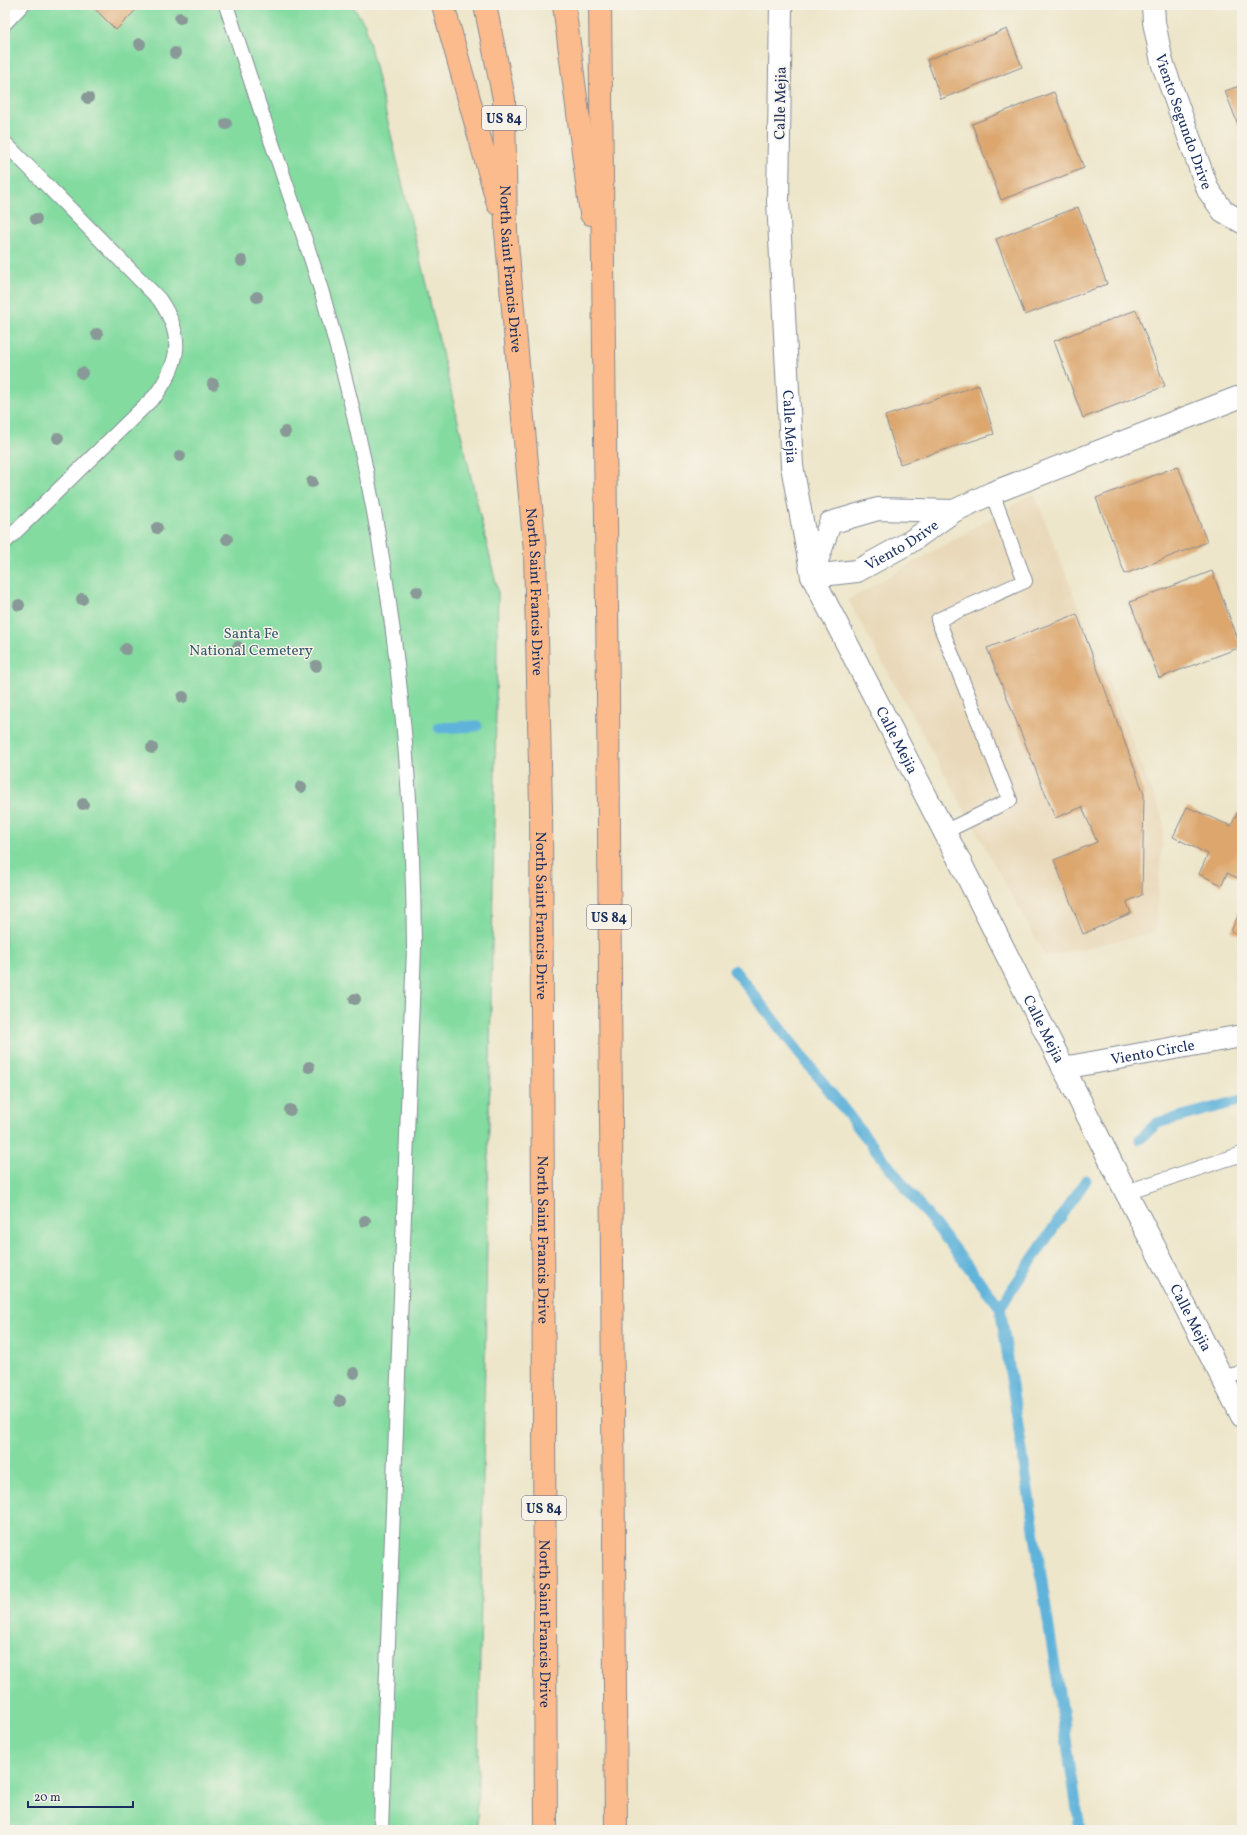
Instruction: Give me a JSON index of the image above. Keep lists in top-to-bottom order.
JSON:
{
  "streets": {
    "highway": ["US 84", "North Saint Francis Drive"],
    "street": [
      "Calle Mejia",
      "Viento Segundo Drive",
      "Viento Drive",
      "Viento Circle"
    ]
  },
  "crossings": [
    ["Calle Mejia", "Viento Drive"],
    ["Calle Mejia", "Viento Circle"]
  ],
  "parks": ["Santa Fe National Cemetery"],
  "scale_bar": "20 m"
}
